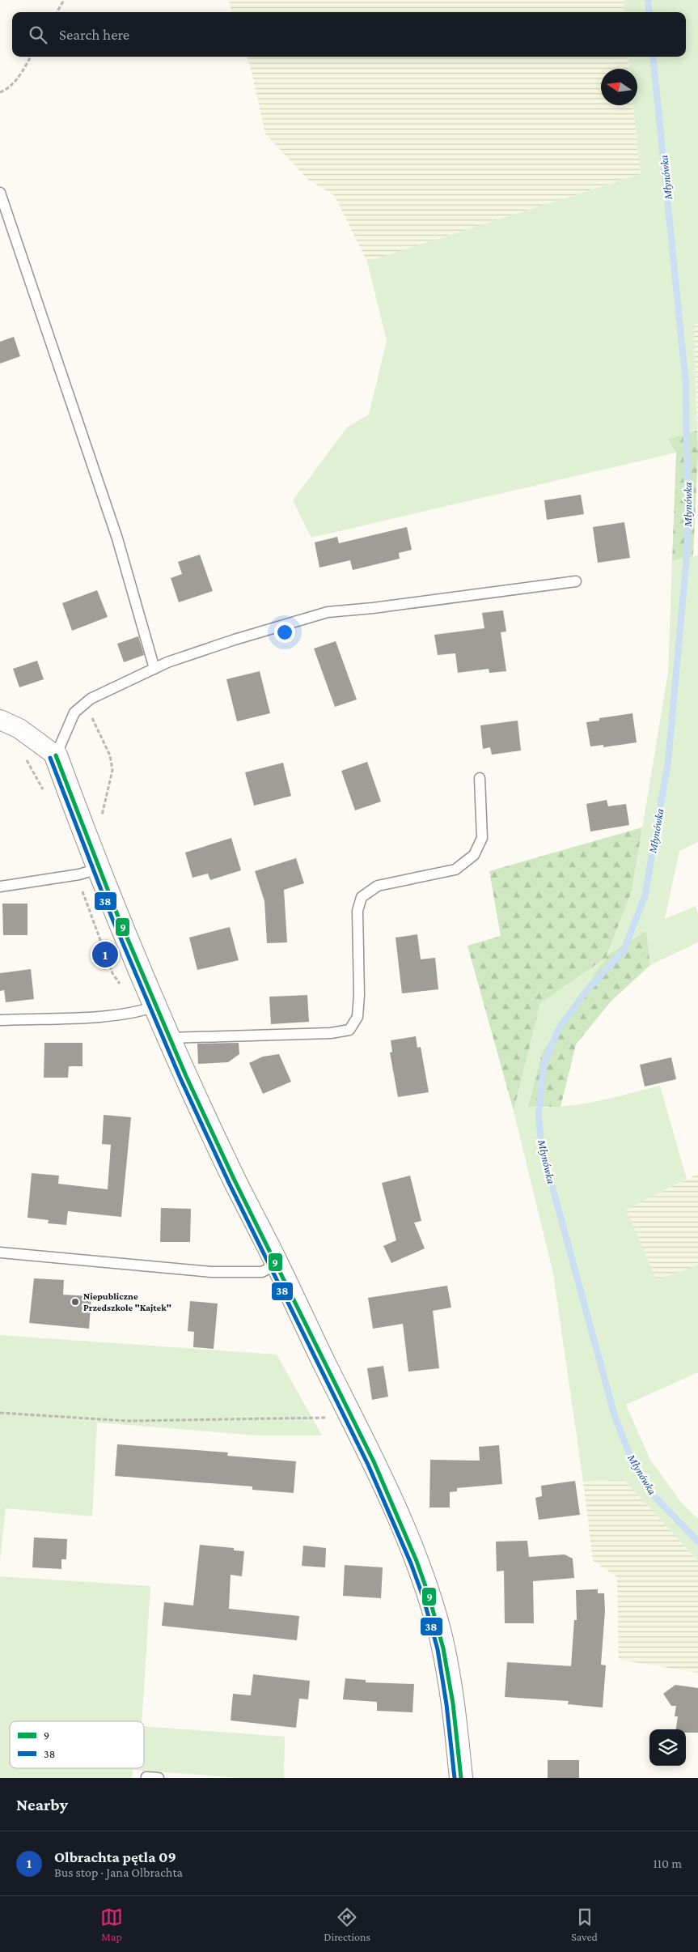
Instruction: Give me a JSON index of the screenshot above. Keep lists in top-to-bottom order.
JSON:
{
  "water": ["Młynówka"],
  "places": ["Niepubliczne Przedszkole \"Kajtek\""],
  "lines": ["transit line 9", "transit line 38"],
  "legend": ["9", "38"],
  "north": "left",
  "page": {
    "search": "Search here",
    "pins": "1",
    "heading": "Nearby",
    "list": [
      {
        "mark": "1",
        "name": "Olbrachta pętla 09",
        "note": "Bus stop · Jana Olbrachta",
        "value": "110 m"
      }
    ],
    "nav": ["Map", "Directions", "Saved"]
  }
}
